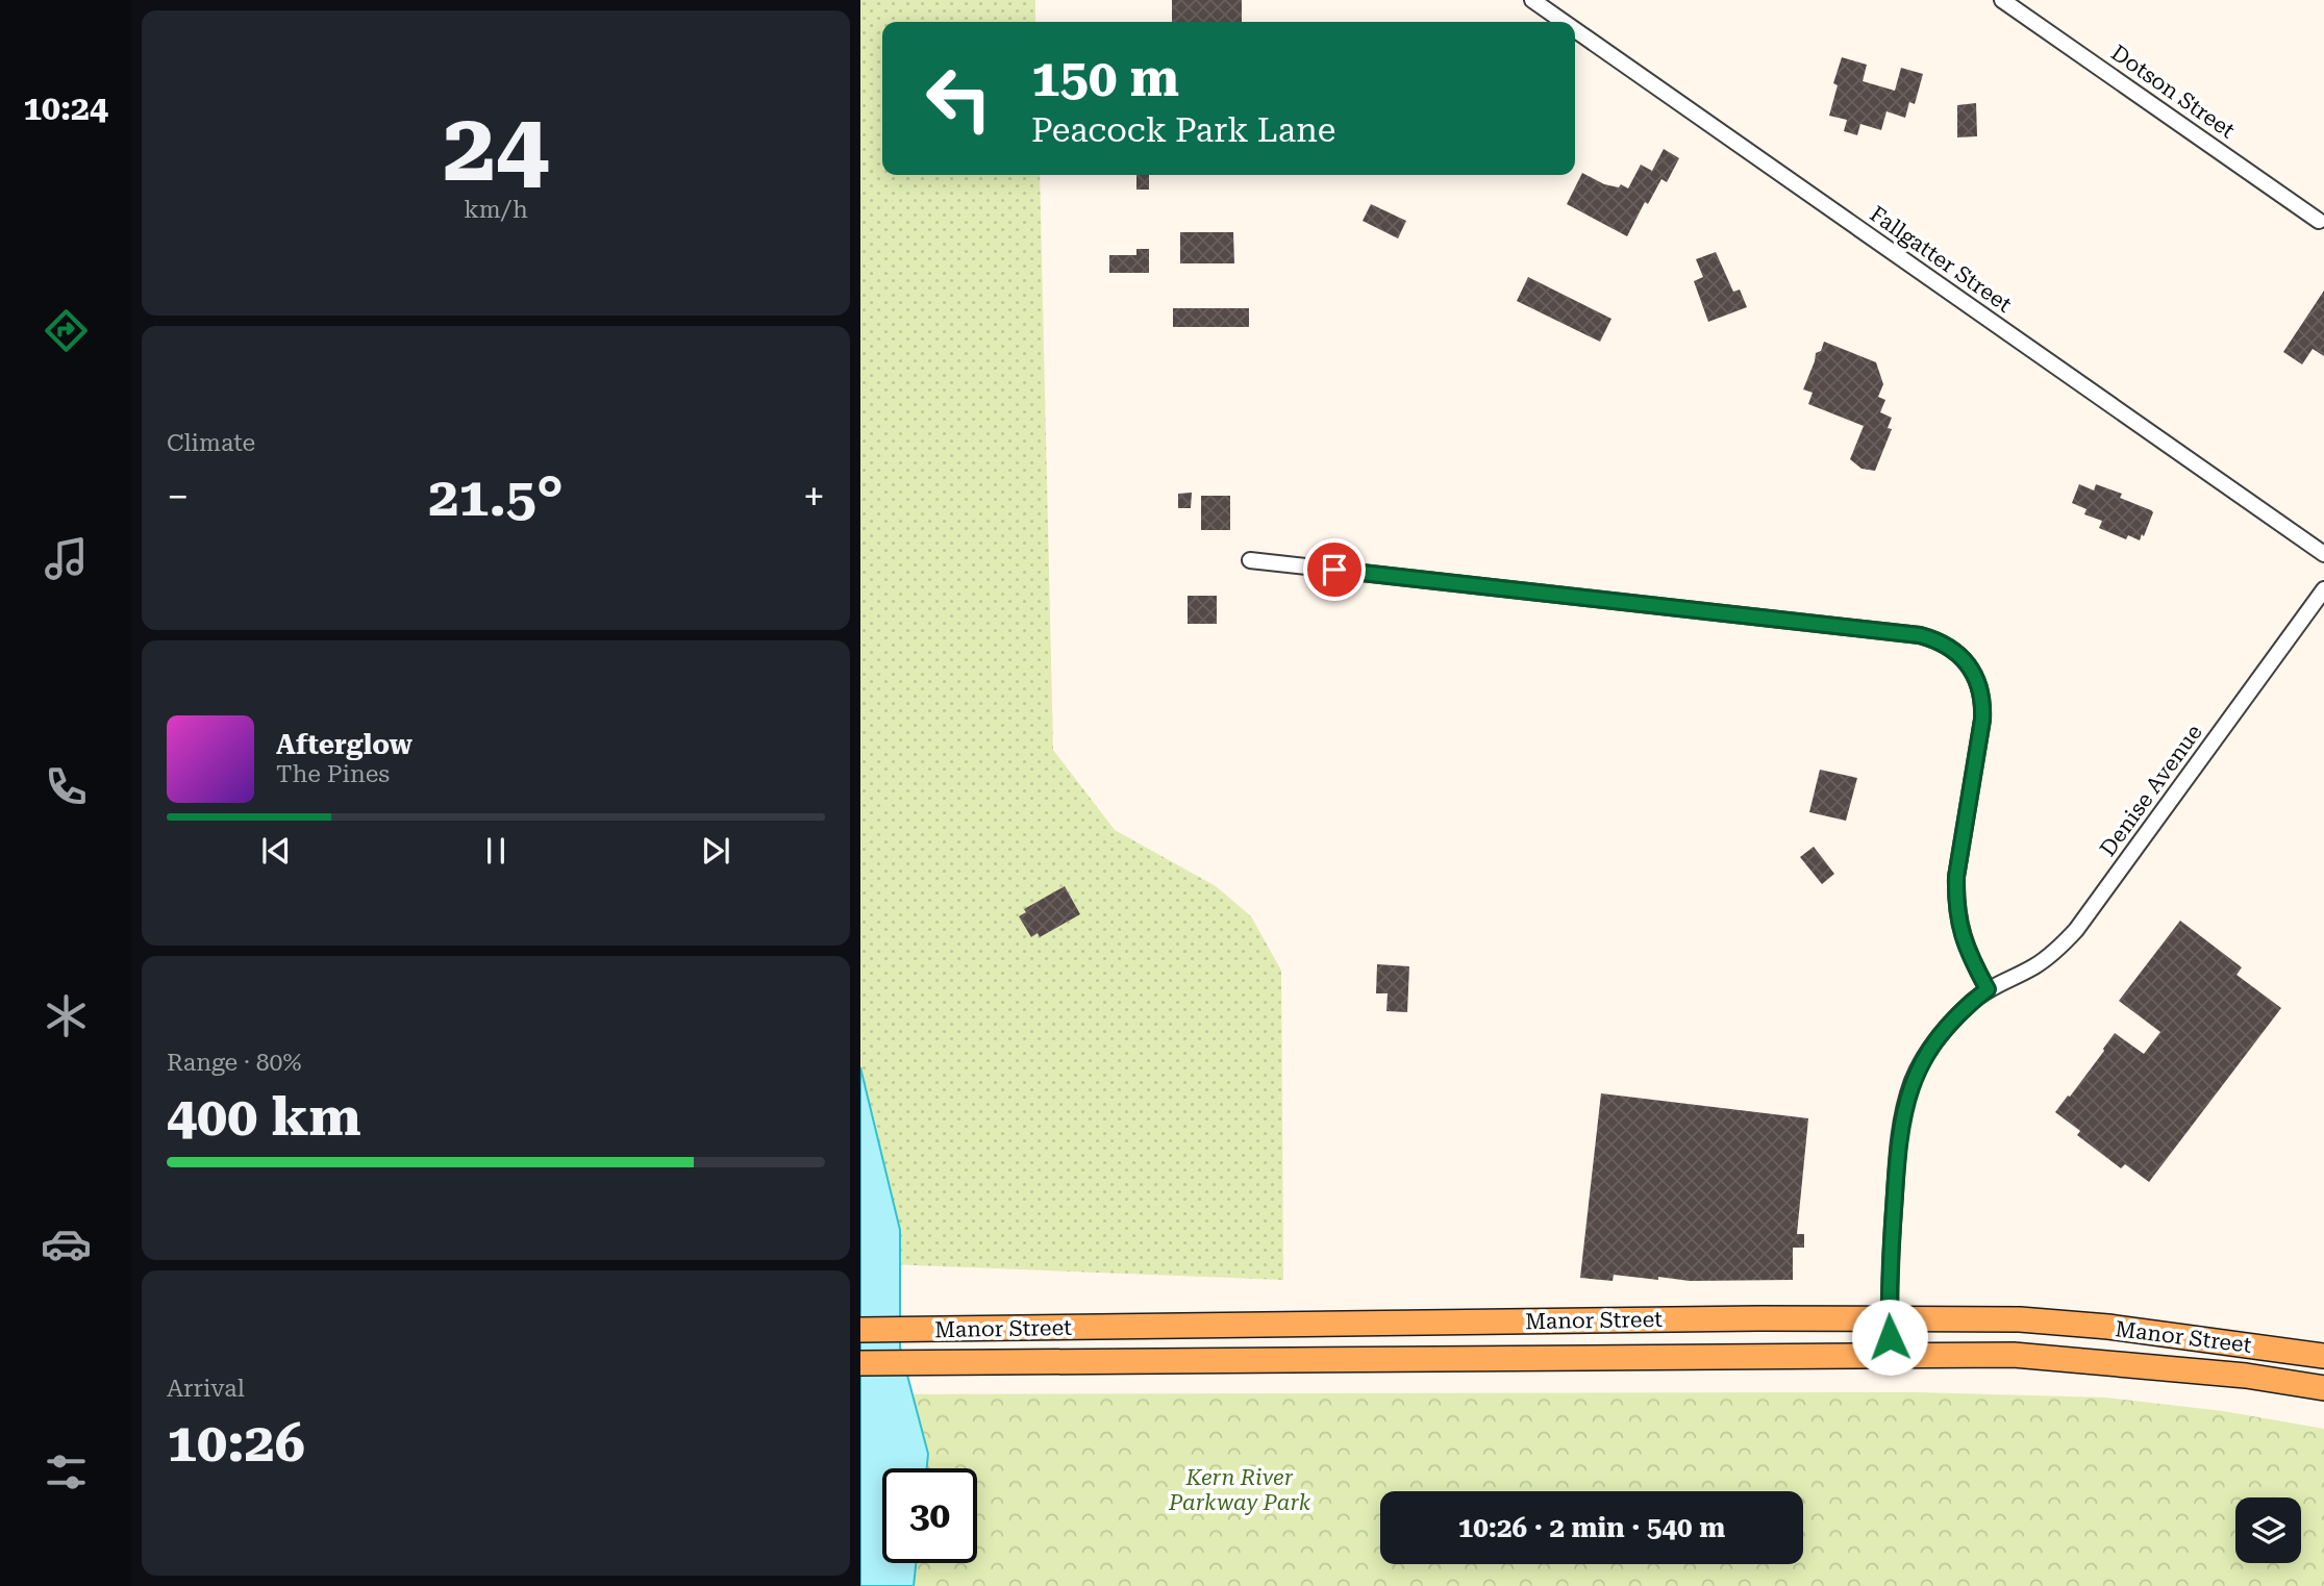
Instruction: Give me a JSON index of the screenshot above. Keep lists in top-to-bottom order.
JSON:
{
  "streets": {
    "main road": ["Manor Street"],
    "street": ["Dotson Street", "Fallgatter Street", "Denise Avenue"]
  },
  "crossings": [
    ["Denise Avenue", "Manor Street"]
  ],
  "parks": ["Kern River Parkway Park"],
  "page": {
    "tabs": "10:24",
    "tile": [
      ["24", "km/h"],
      "Climate",
      ["Range · 80%", "400 km"],
      ["Arrival", "10:26"]
    ],
    "turn": ["150 m", "Peacock Park Lane"],
    "heat": ["−", "21.5°", "+"],
    "song": ["Afterglow", "The Pines"],
    "limit": "30",
    "trip": "10:26 · 2 min · 540 m"
  }
}
